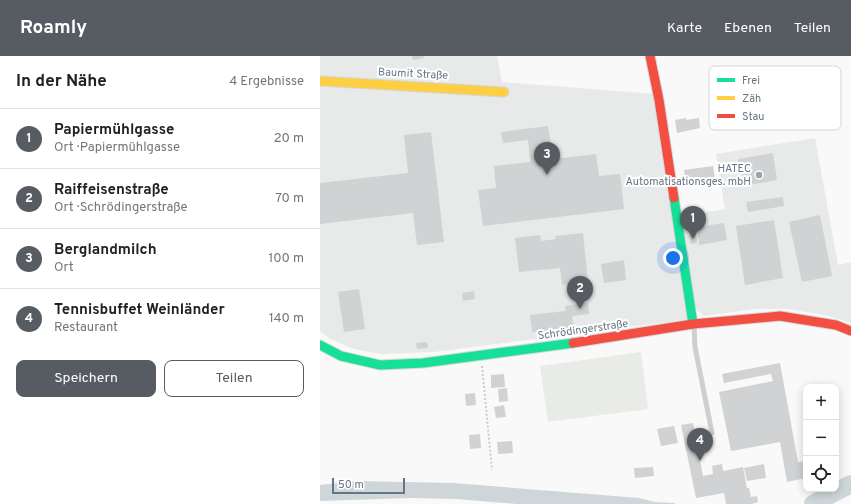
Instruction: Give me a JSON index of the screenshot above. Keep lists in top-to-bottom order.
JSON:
{
  "streets": {
    "street": ["Baumit Straße", "Schrödingerstraße"]
  },
  "places": ["HATEC Automatisationsges. mbH"],
  "legend": ["Frei", "Zäh", "Stau"],
  "scale_bar": "50 m",
  "page": {
    "header": "Roamly",
    "nav": ["Karte", "Ebenen", "Teilen"],
    "heading": ["In der Nähe", "4 Ergebnisse"],
    "list": [
      {
        "mark": "1",
        "name": "Papiermühlgasse",
        "note": "Ort · Papiermühlgasse",
        "value": "20 m"
      },
      {
        "mark": "2",
        "name": "Raiffeisenstraße",
        "note": "Ort · Schrödingerstraße",
        "value": "70 m"
      },
      {
        "mark": "3",
        "name": "Berglandmilch",
        "note": "Ort",
        "value": "100 m"
      },
      {
        "mark": "4",
        "name": "Tennisbuffet Weinländer",
        "note": "Restaurant",
        "value": "140 m"
      }
    ],
    "pins": [
      "3",
      "1",
      "2",
      "4"
    ],
    "buttons": ["Speichern", "Teilen"],
    "map_buttons": ["+", "−"],
    "scale": "50 m"
  }
}
